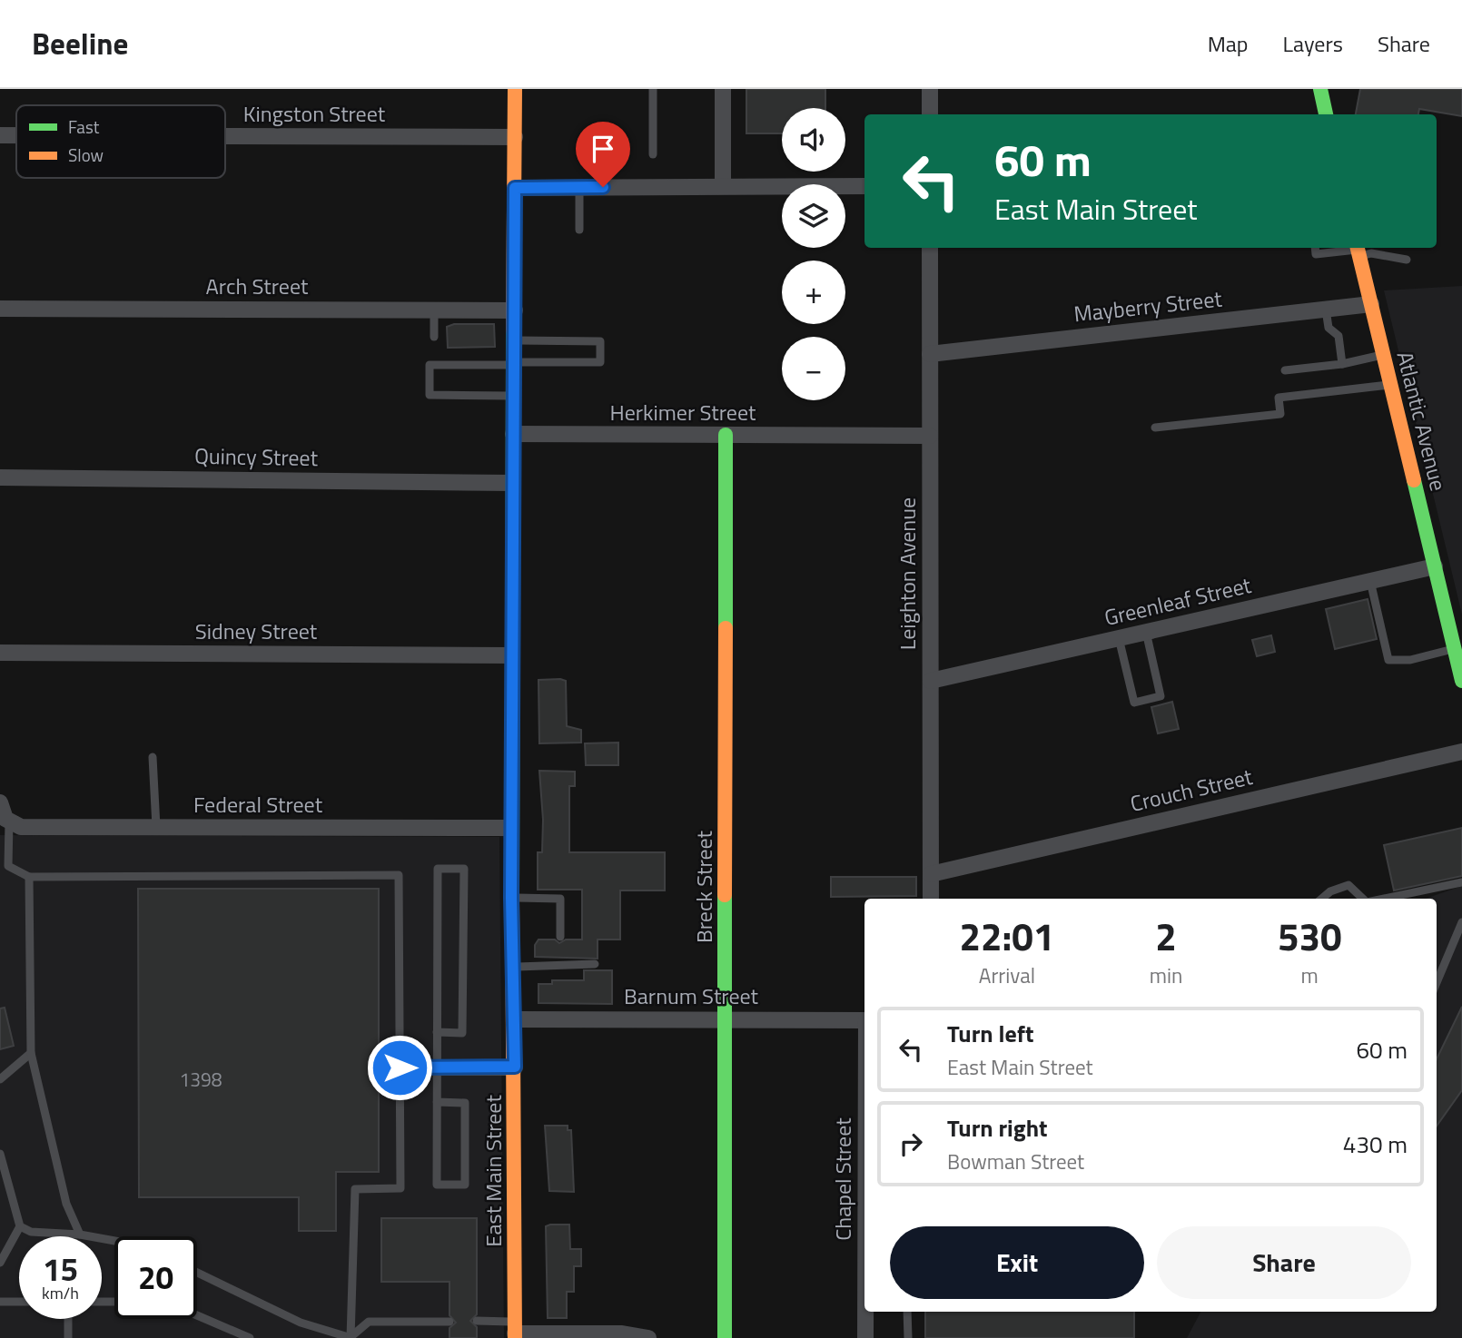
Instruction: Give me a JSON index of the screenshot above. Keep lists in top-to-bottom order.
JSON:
{
  "streets": {
    "main road": ["Atlantic Avenue", "Breck Street", "East Main Street"],
    "street": [
      "Kingston Street",
      "Arch Street",
      "Mayberry Street",
      "Herkimer Street",
      "Quincy Street",
      "Leighton Avenue",
      "Greenleaf Street",
      "Sidney Street",
      "Crouch Street",
      "Federal Street",
      "Barnum Street",
      "Chapel Street"
    ]
  },
  "crossings": [
    ["Kingston Street", "East Main Street"],
    ["Arch Street", "East Main Street"],
    ["Mayberry Street", "Atlantic Avenue"],
    ["Mayberry Street", "Leighton Avenue"],
    ["Herkimer Street", "Leighton Avenue"],
    ["Herkimer Street", "Breck Street"],
    ["Herkimer Street", "East Main Street"],
    ["Atlantic Avenue", "Greenleaf Street"],
    ["Quincy Street", "East Main Street"],
    ["Leighton Avenue", "Greenleaf Street"],
    ["Leighton Avenue", "Crouch Street"],
    ["Sidney Street", "East Main Street"],
    ["Federal Street", "East Main Street"],
    ["Breck Street", "Barnum Street"],
    ["Barnum Street", "East Main Street"]
  ],
  "house_numbers": ["1398"],
  "legend": ["Fast", "Slow"],
  "page": {
    "header": "Beeline",
    "nav": ["Map", "Layers", "Share"],
    "map_buttons": ["+", "−"],
    "turn": ["60 m", "East Main Street"],
    "eta": [
      "22:01",
      "Arrival",
      "2",
      "min",
      "530",
      "m"
    ],
    "list": [
      {
        "name": "Turn left",
        "note": "East Main Street",
        "value": "60 m"
      },
      {
        "name": "Turn right",
        "note": "Bowman Street",
        "value": "430 m"
      }
    ],
    "buttons": ["Exit", "Share"],
    "speed": "15 km/h",
    "limit": "20"
  }
}
